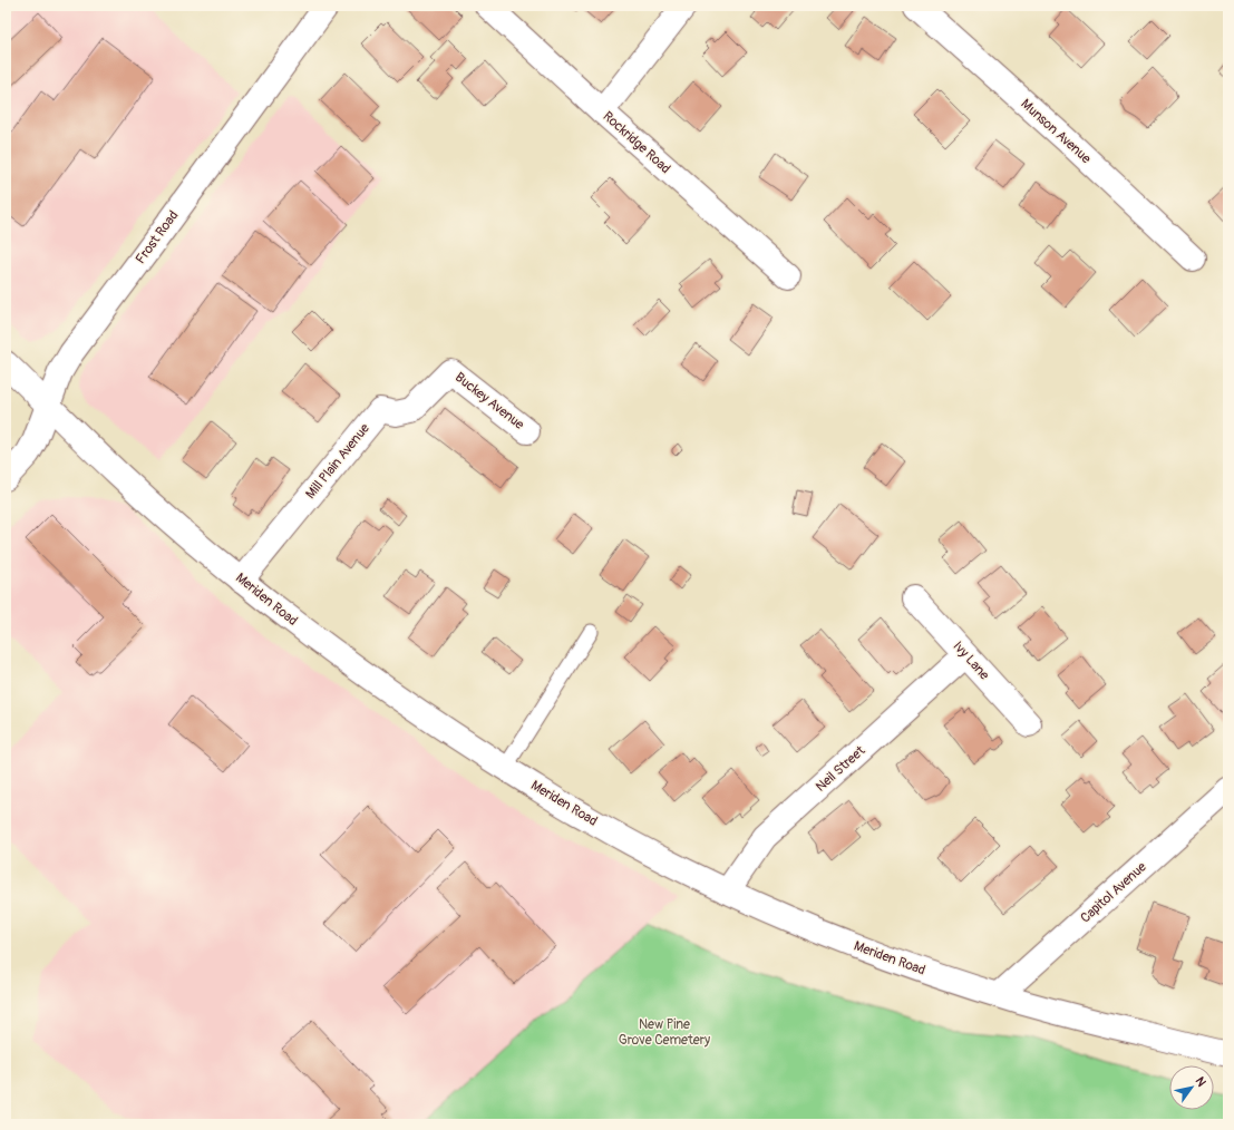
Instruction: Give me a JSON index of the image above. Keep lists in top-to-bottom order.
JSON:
{
  "streets": {
    "street": [
      "Munson Avenue",
      "Rockridge Road",
      "Frost Road",
      "Buckey Avenue",
      "Mill Plain Avenue",
      "Meriden Road",
      "Ivy Lane",
      "Neil Street",
      "Capitol Avenue"
    ]
  },
  "crossings": [
    ["Frost Road", "Meriden Road"],
    ["Buckey Avenue", "Mill Plain Avenue"],
    ["Mill Plain Avenue", "Meriden Road"],
    ["Meriden Road", "Neil Street"],
    ["Meriden Road", "Capitol Avenue"],
    ["Ivy Lane", "Neil Street"]
  ],
  "parks": ["New Pine Grove Cemetery"],
  "north": "top right"
}
